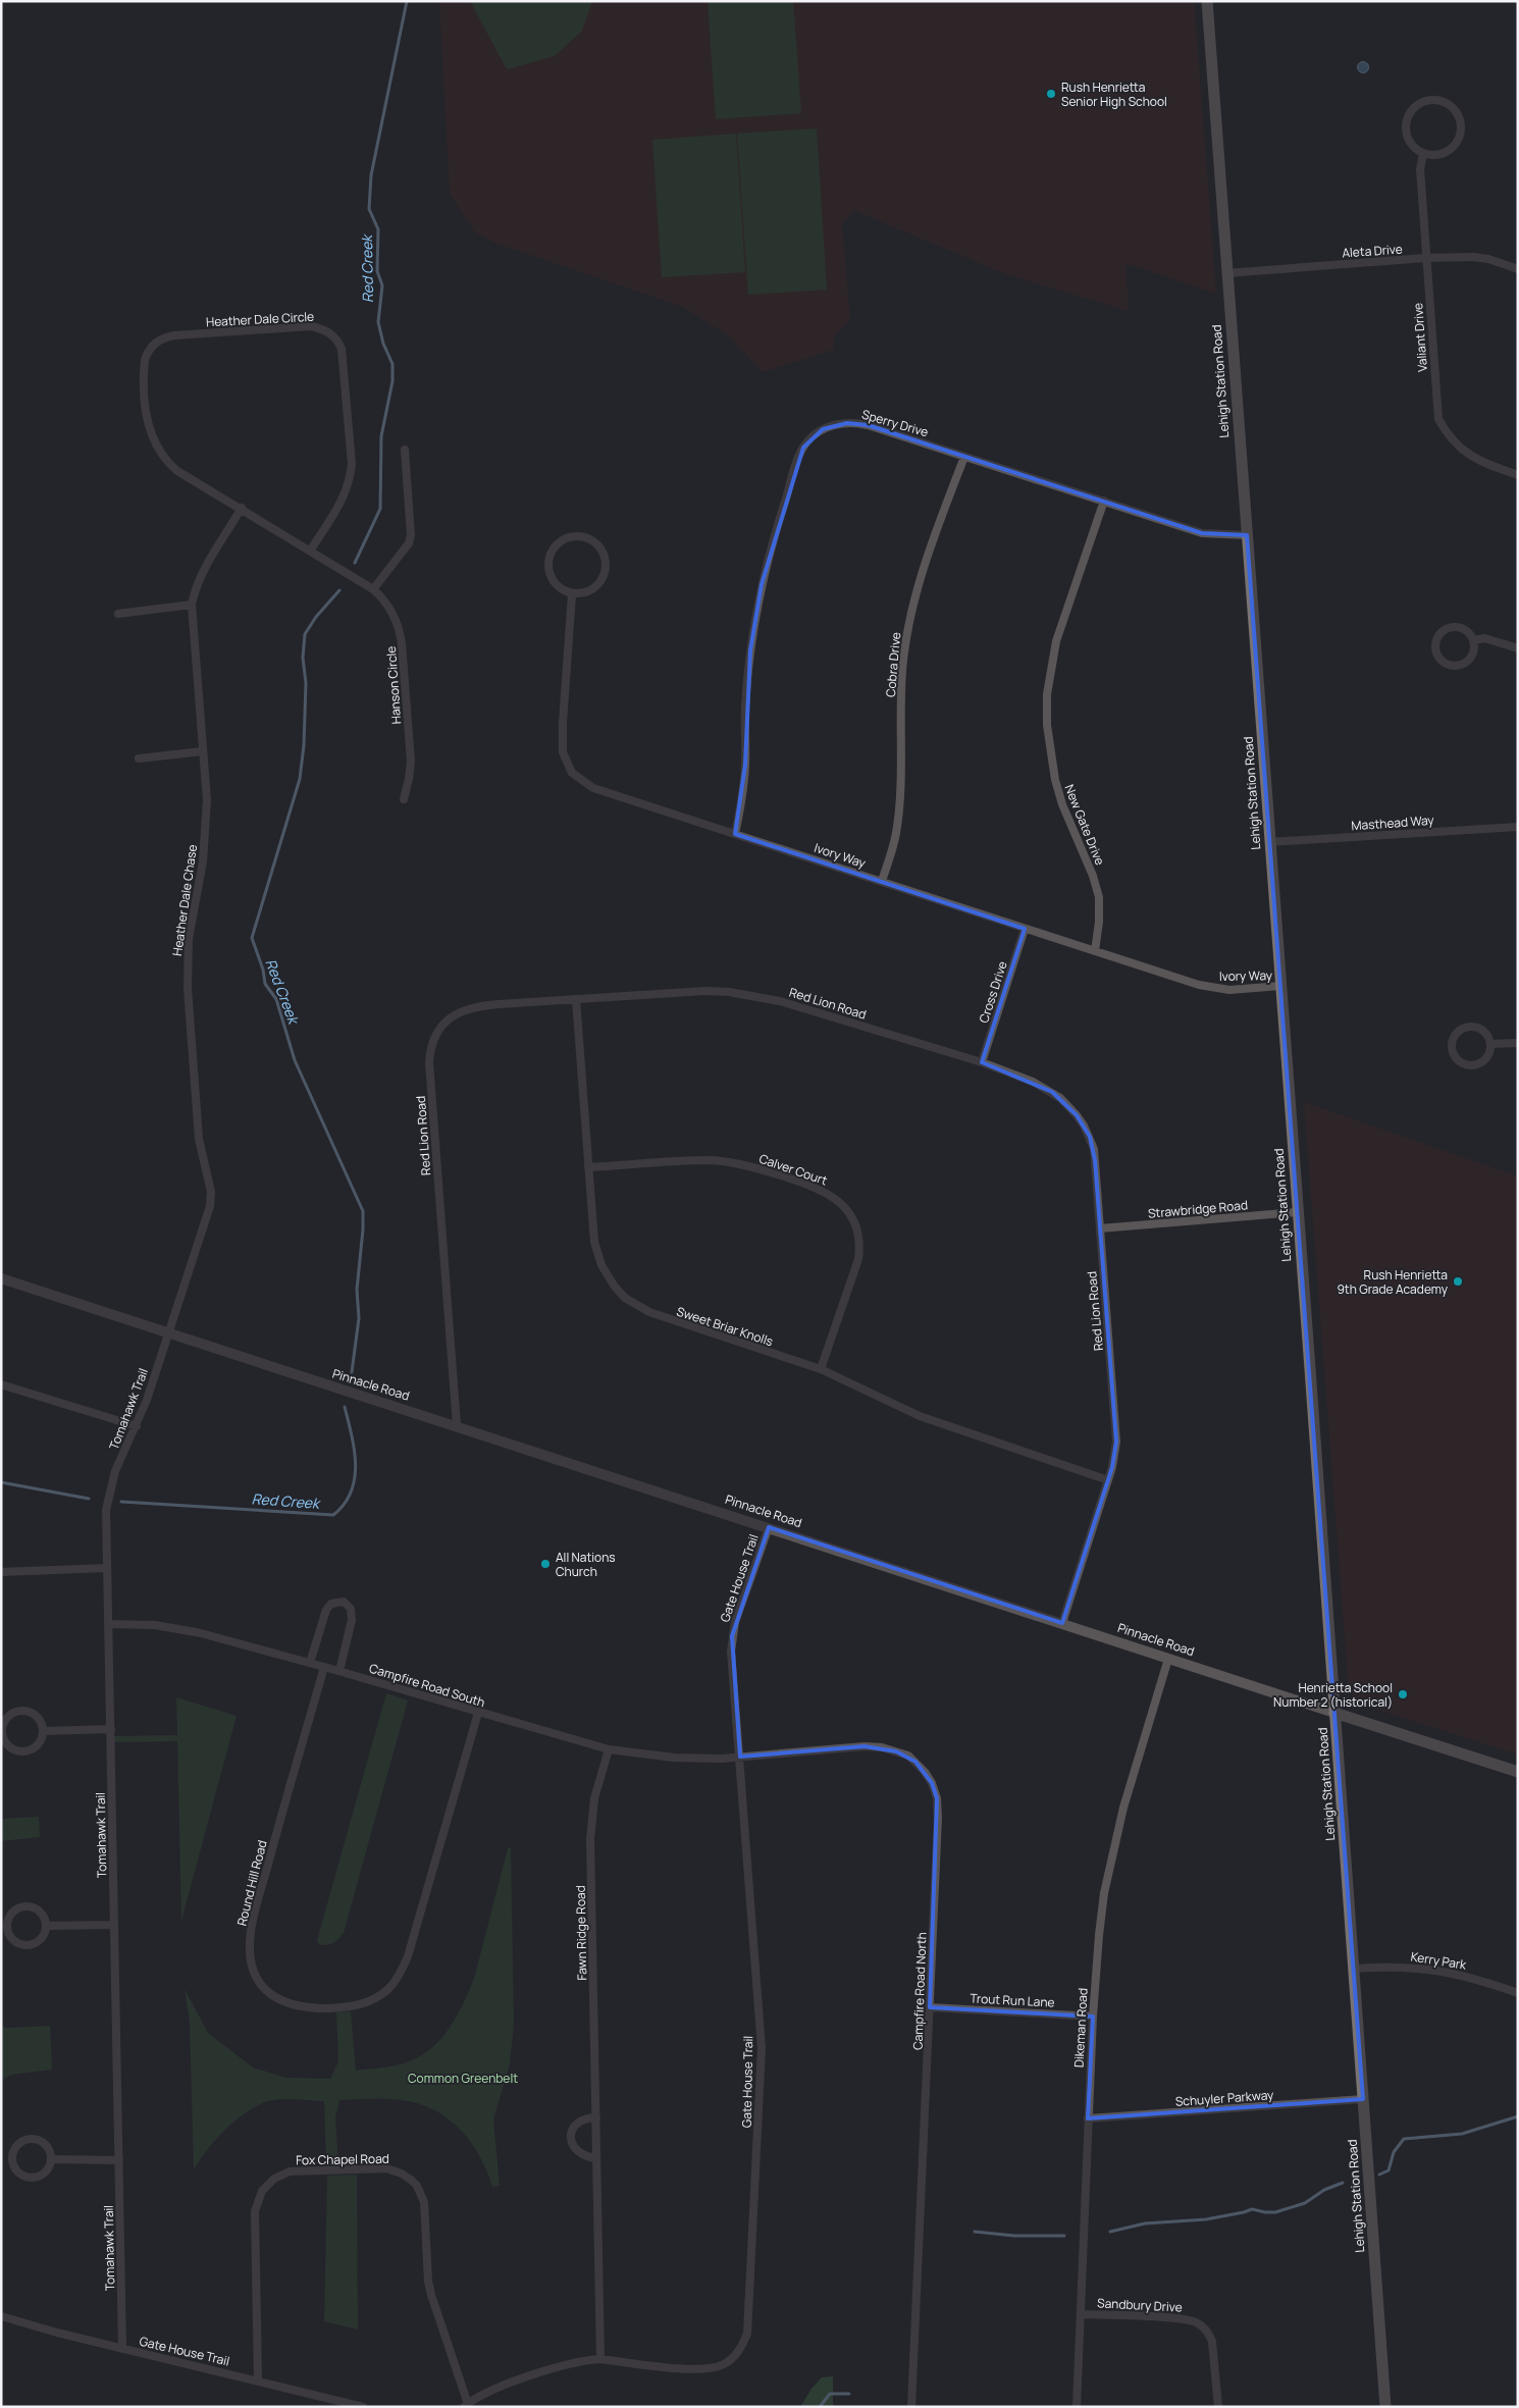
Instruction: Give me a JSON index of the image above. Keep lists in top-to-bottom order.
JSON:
{
  "streets": {
    "main road": ["Lehigh Station Road", "Pinnacle Road"],
    "street": [
      "Aleta Drive",
      "Heather Dale Circle",
      "Valiant Drive",
      "Sperry Drive",
      "Cobra Drive",
      "Hanson Circle",
      "Masthead Way",
      "New Gate Drive",
      "Ivory Way",
      "Heather Dale Chase",
      "Cross Drive",
      "Red Lion Road",
      "Calver Court",
      "Strawbridge Road",
      "Sweet Briar Knolls",
      "Tomahawk Trail",
      "Gate House Trail",
      "Campfire Road South",
      "Round Hill Road",
      "Fawn Ridge Road",
      "Kerry Park",
      "Campfire Road North",
      "Trout Run Lane",
      "Dikeman Road",
      "Schuyler Parkway",
      "Fox Chapel Road",
      "Sandbury Drive"
    ]
  },
  "crossings": [
    ["Aleta Drive", "Valiant Drive"],
    ["Aleta Drive", "Lehigh Station Road"],
    ["Heather Dale Circle", "Hanson Circle"],
    ["Heather Dale Circle", "Heather Dale Chase"],
    ["Lehigh Station Road", "Sperry Drive"],
    ["Lehigh Station Road", "Masthead Way"],
    ["Lehigh Station Road", "Ivory Way"],
    ["Lehigh Station Road", "Strawbridge Road"],
    ["Lehigh Station Road", "Pinnacle Road"],
    ["Lehigh Station Road", "Kerry Park"],
    ["Lehigh Station Road", "Schuyler Parkway"],
    ["Sperry Drive", "Cobra Drive"],
    ["Sperry Drive", "New Gate Drive"],
    ["Sperry Drive", "Ivory Way"],
    ["Cobra Drive", "Ivory Way"],
    ["New Gate Drive", "Ivory Way"],
    ["Ivory Way", "Cross Drive"],
    ["Heather Dale Chase", "Pinnacle Road"],
    ["Heather Dale Chase", "Tomahawk Trail"],
    ["Cross Drive", "Red Lion Road"],
    ["Red Lion Road", "Strawbridge Road"],
    ["Red Lion Road", "Sweet Briar Knolls"],
    ["Red Lion Road", "Pinnacle Road"],
    ["Calver Court", "Sweet Briar Knolls"],
    ["Pinnacle Road", "Tomahawk Trail"],
    ["Pinnacle Road", "Gate House Trail"],
    ["Pinnacle Road", "Dikeman Road"],
    ["Tomahawk Trail", "Gate House Trail"],
    ["Tomahawk Trail", "Campfire Road South"],
    ["Gate House Trail", "Campfire Road South"],
    ["Gate House Trail", "Fawn Ridge Road"],
    ["Gate House Trail", "Campfire Road North"],
    ["Gate House Trail", "Fox Chapel Road"],
    ["Campfire Road South", "Round Hill Road"],
    ["Campfire Road South", "Fawn Ridge Road"],
    ["Campfire Road South", "Campfire Road North"],
    ["Campfire Road North", "Trout Run Lane"],
    ["Trout Run Lane", "Dikeman Road"],
    ["Dikeman Road", "Schuyler Parkway"],
    ["Dikeman Road", "Sandbury Drive"]
  ],
  "water": ["Red Creek"],
  "parks": ["Common Greenbelt"],
  "places": [
    "Rush Henrietta Senior High School",
    "Rush Henrietta 9th Grade Academy",
    "All Nations Church",
    "Henrietta School Number 2 (historical)"
  ]
}
